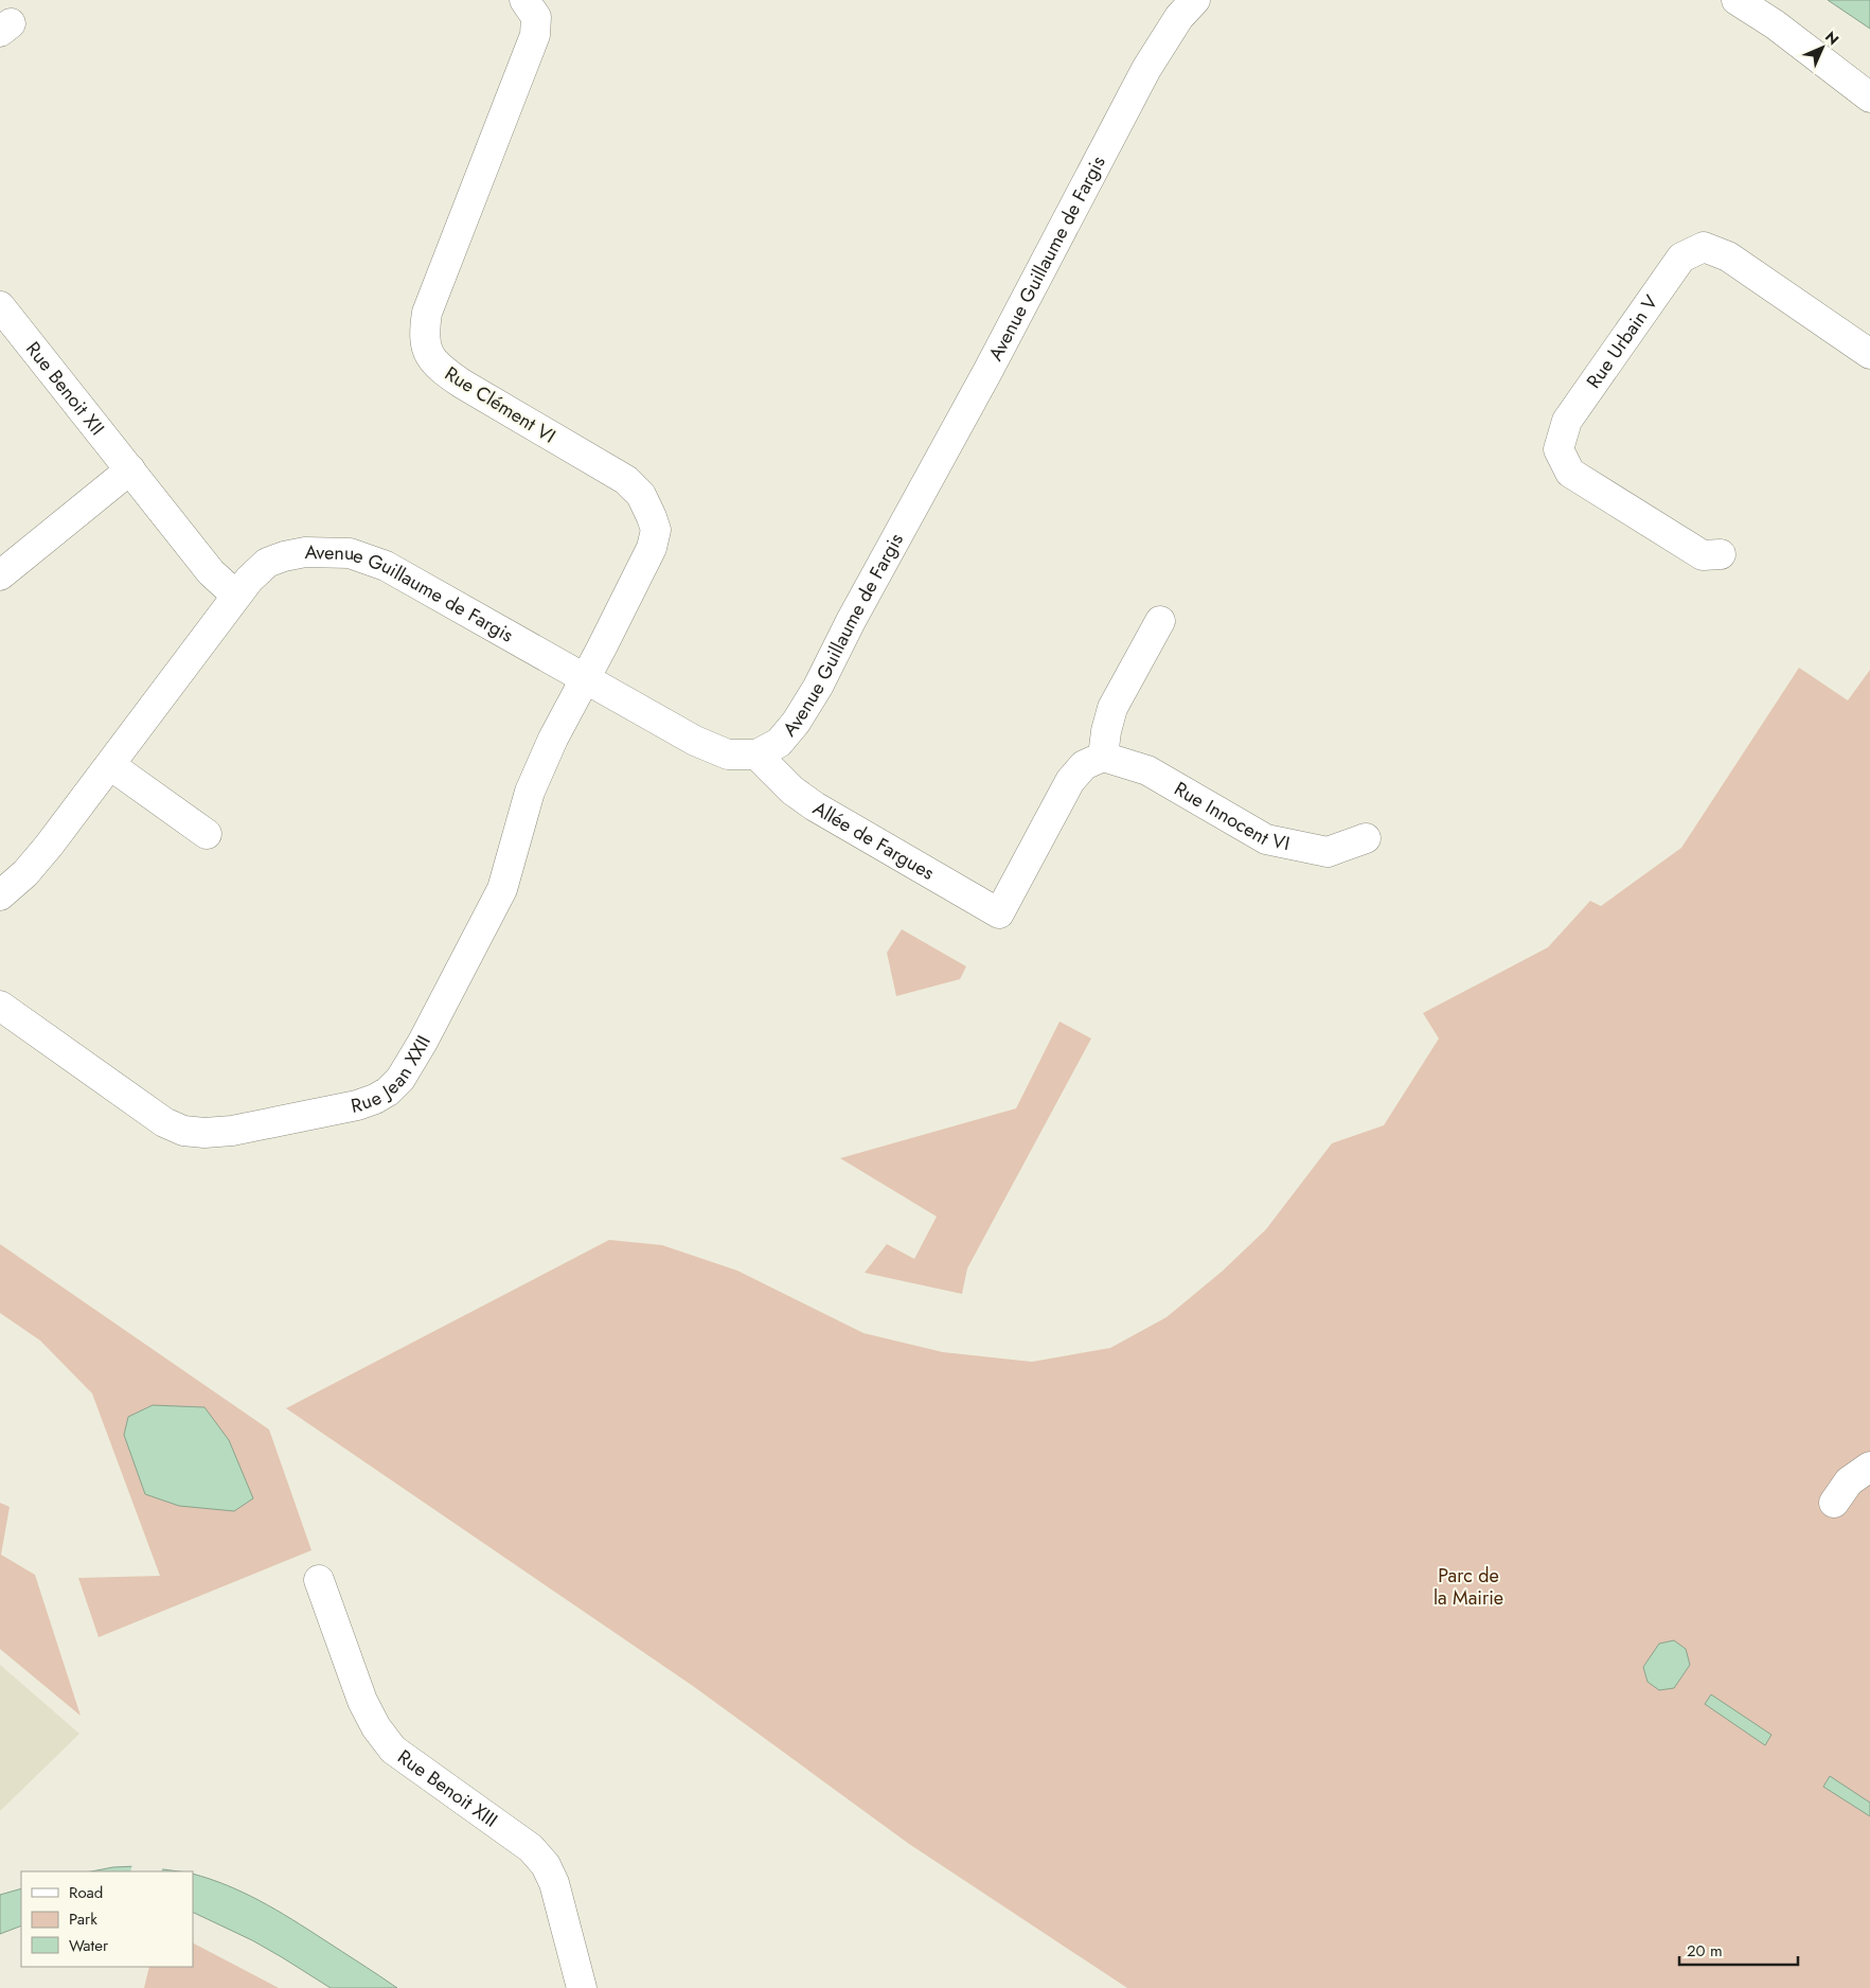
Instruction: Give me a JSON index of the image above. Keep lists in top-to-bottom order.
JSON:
{
  "streets": {
    "street": [
      "Avenue Guillaume de Fargis",
      "Rue Urbain V",
      "Rue Benoit XII",
      "Rue Clément VI",
      "Rue Innocent VI",
      "Allée de Fargues",
      "Rue Jean XXII",
      "Rue Benoit XIII"
    ]
  },
  "crossings": [
    ["Avenue Guillaume de Fargis", "Rue Benoit XII"],
    ["Avenue Guillaume de Fargis", "Rue Clément VI"],
    ["Avenue Guillaume de Fargis", "Allée de Fargues"],
    ["Avenue Guillaume de Fargis", "Rue Jean XXII"],
    ["Rue Clément VI", "Rue Jean XXII"],
    ["Rue Innocent VI", "Allée de Fargues"]
  ],
  "parks": ["Parc de la Mairie"],
  "legend": ["Road", "Park", "Water"],
  "scale_bar": "20 m",
  "north": "top right"
}
